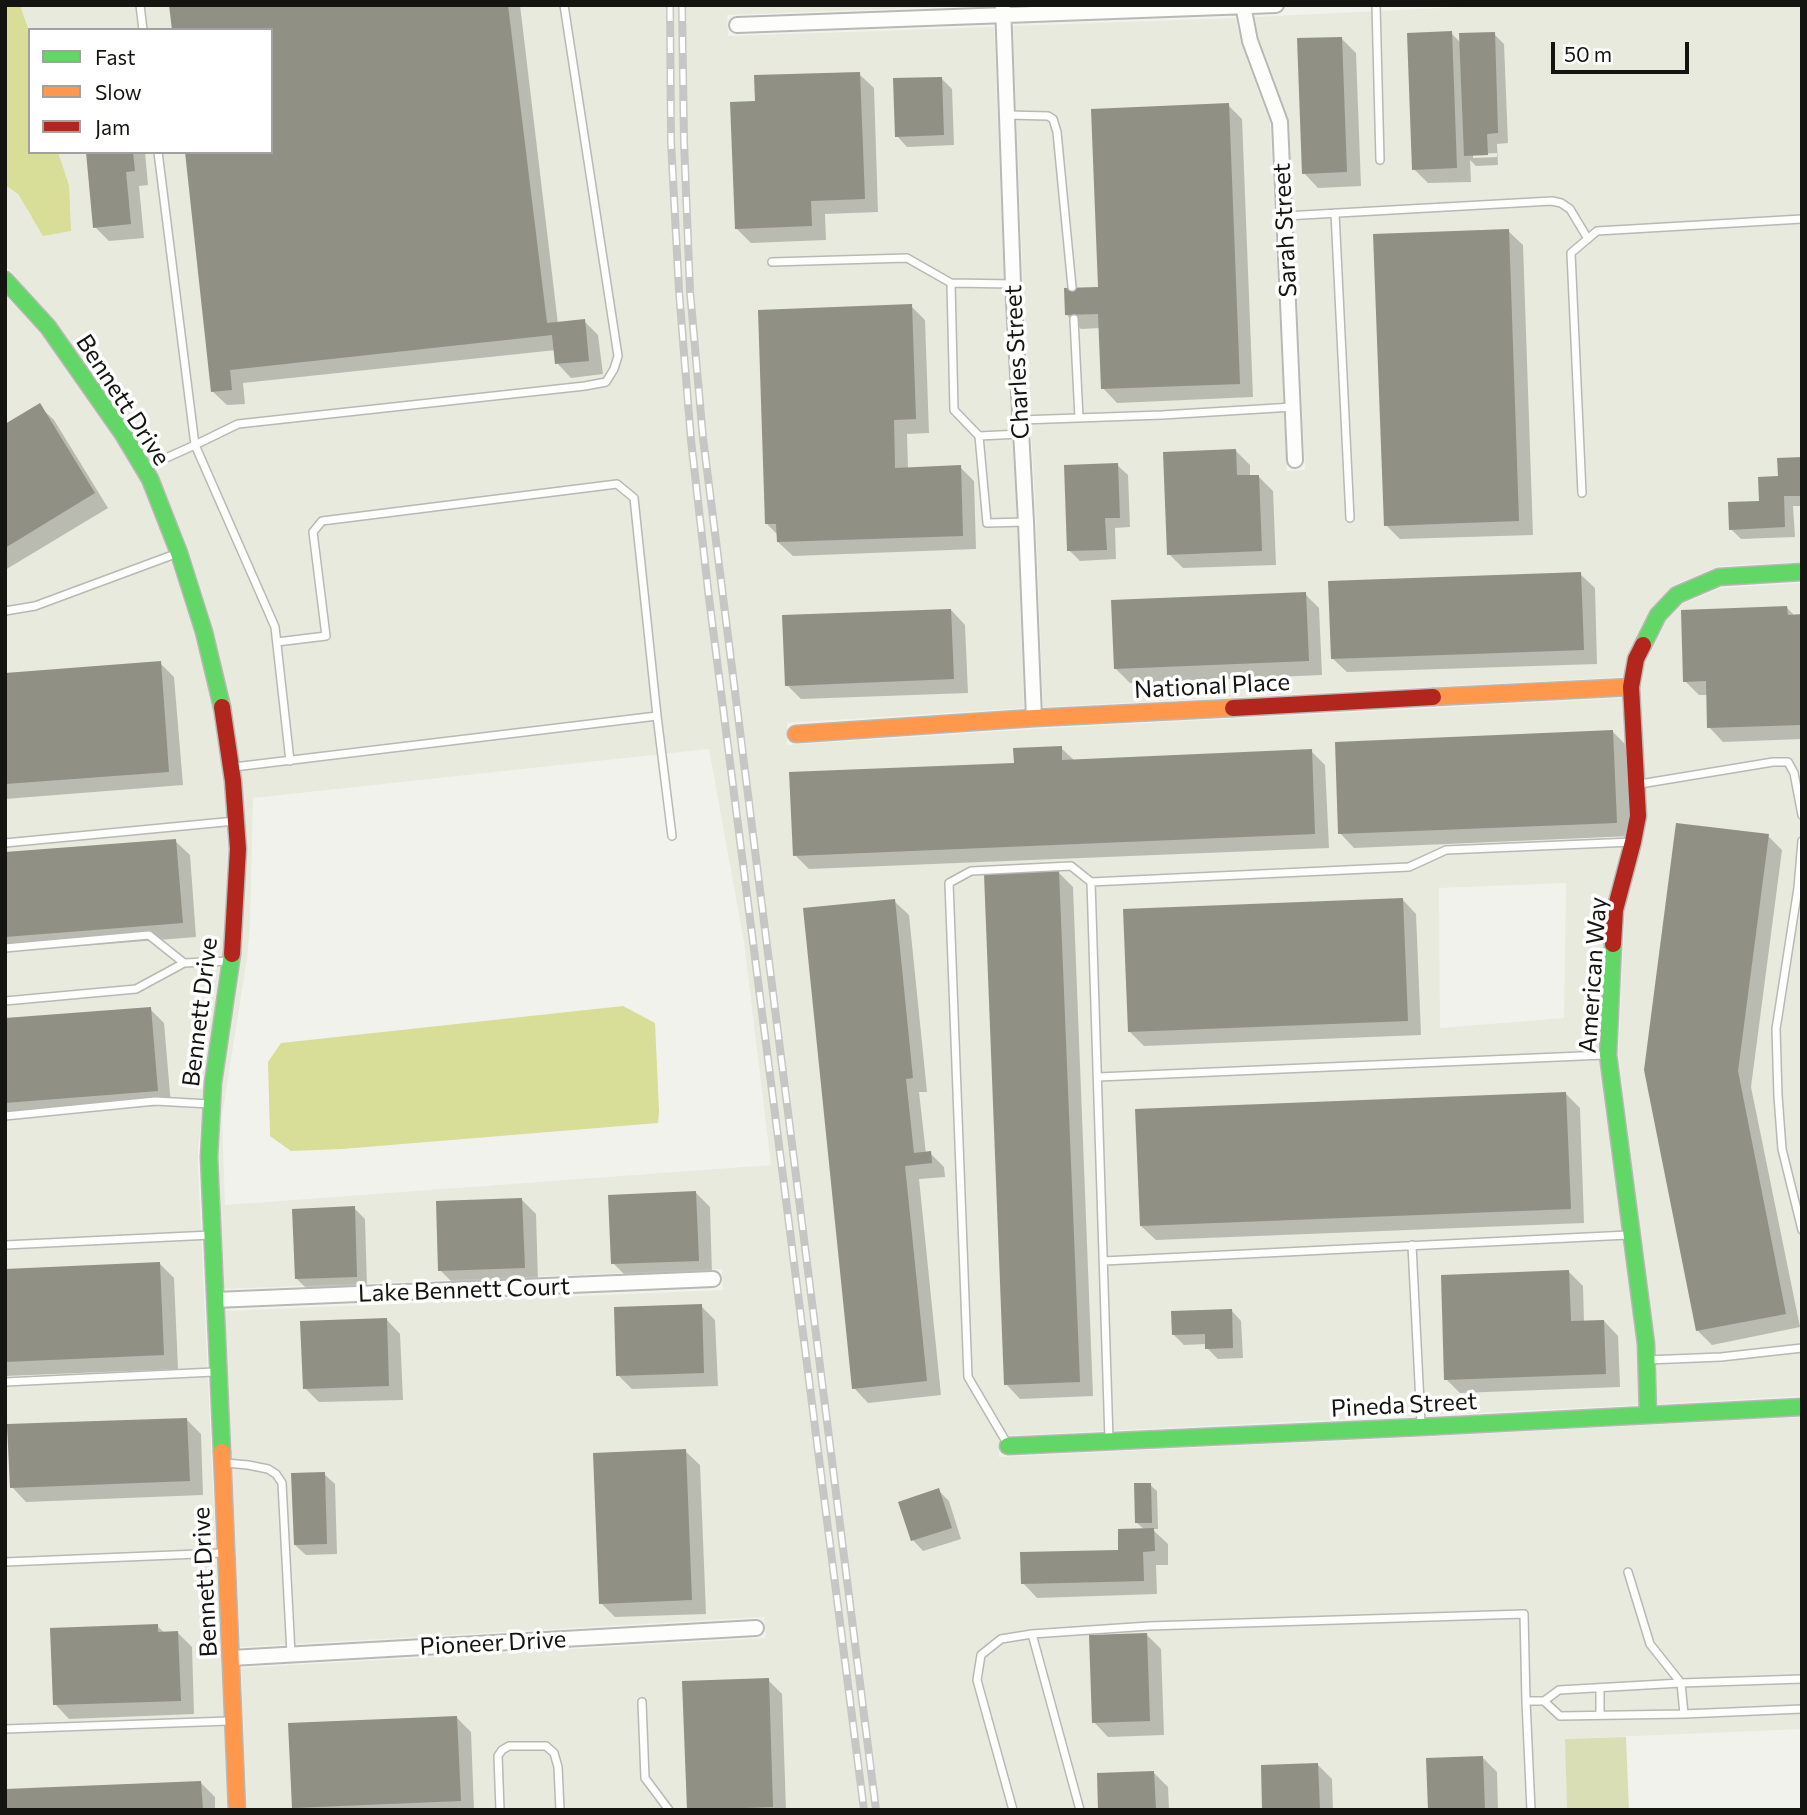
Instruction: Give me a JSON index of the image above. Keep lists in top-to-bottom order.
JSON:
{
  "streets": {
    "street": [
      "Sarah Street",
      "Charles Street",
      "Bennett Drive",
      "National Place",
      "American Way",
      "Lake Bennett Court",
      "Pineda Street",
      "Pioneer Drive"
    ]
  },
  "crossings": [
    ["Charles Street", "National Place"],
    ["Bennett Drive", "Lake Bennett Court"],
    ["Bennett Drive", "Pioneer Drive"],
    ["National Place", "American Way"],
    ["American Way", "Pineda Street"]
  ],
  "legend": ["Fast", "Slow", "Jam"],
  "scale_bar": "50 m"
}
